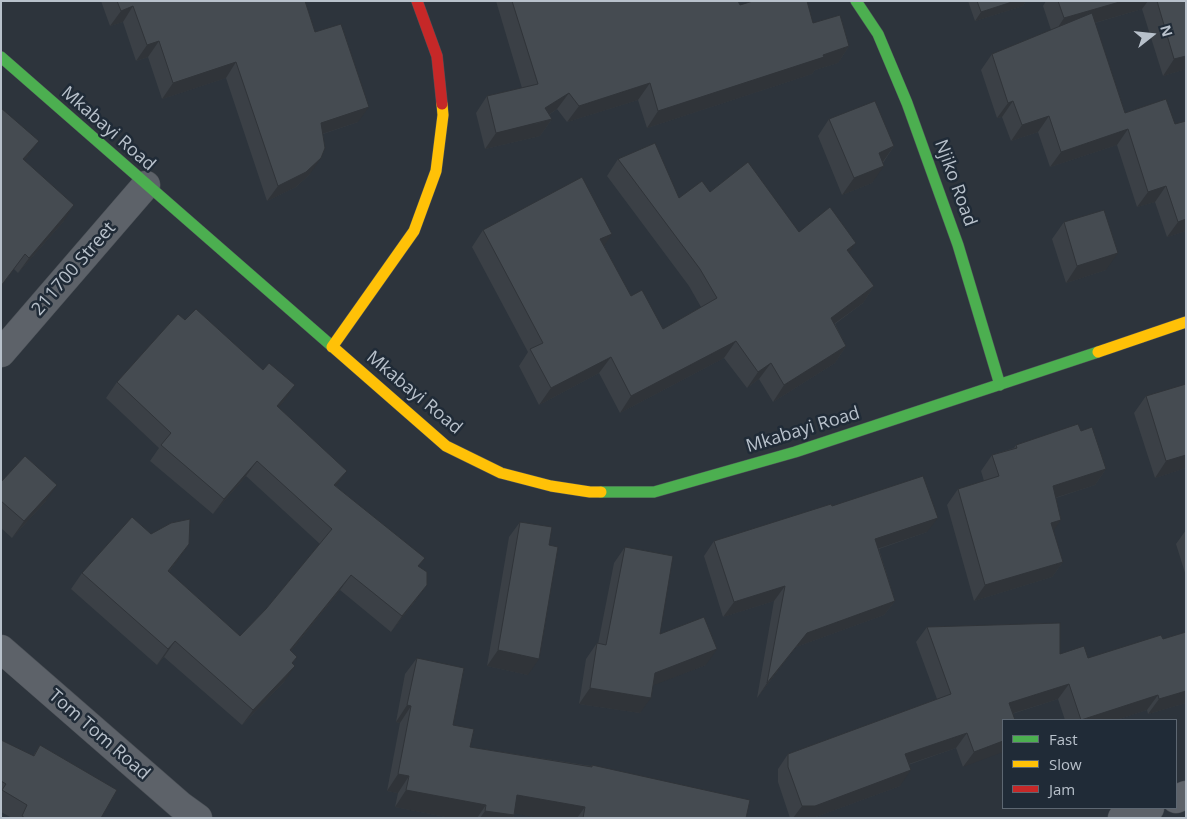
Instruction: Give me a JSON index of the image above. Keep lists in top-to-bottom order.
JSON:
{
  "streets": {
    "street": [
      "Mkabayi Road",
      "Njiko Road",
      "211700 Street",
      "Tom Tom Road"
    ]
  },
  "crossings": [
    ["Mkabayi Road", "Njiko Road"],
    ["Mkabayi Road", "211700 Street"]
  ],
  "legend": ["Fast", "Slow", "Jam"],
  "north": "right"
}
